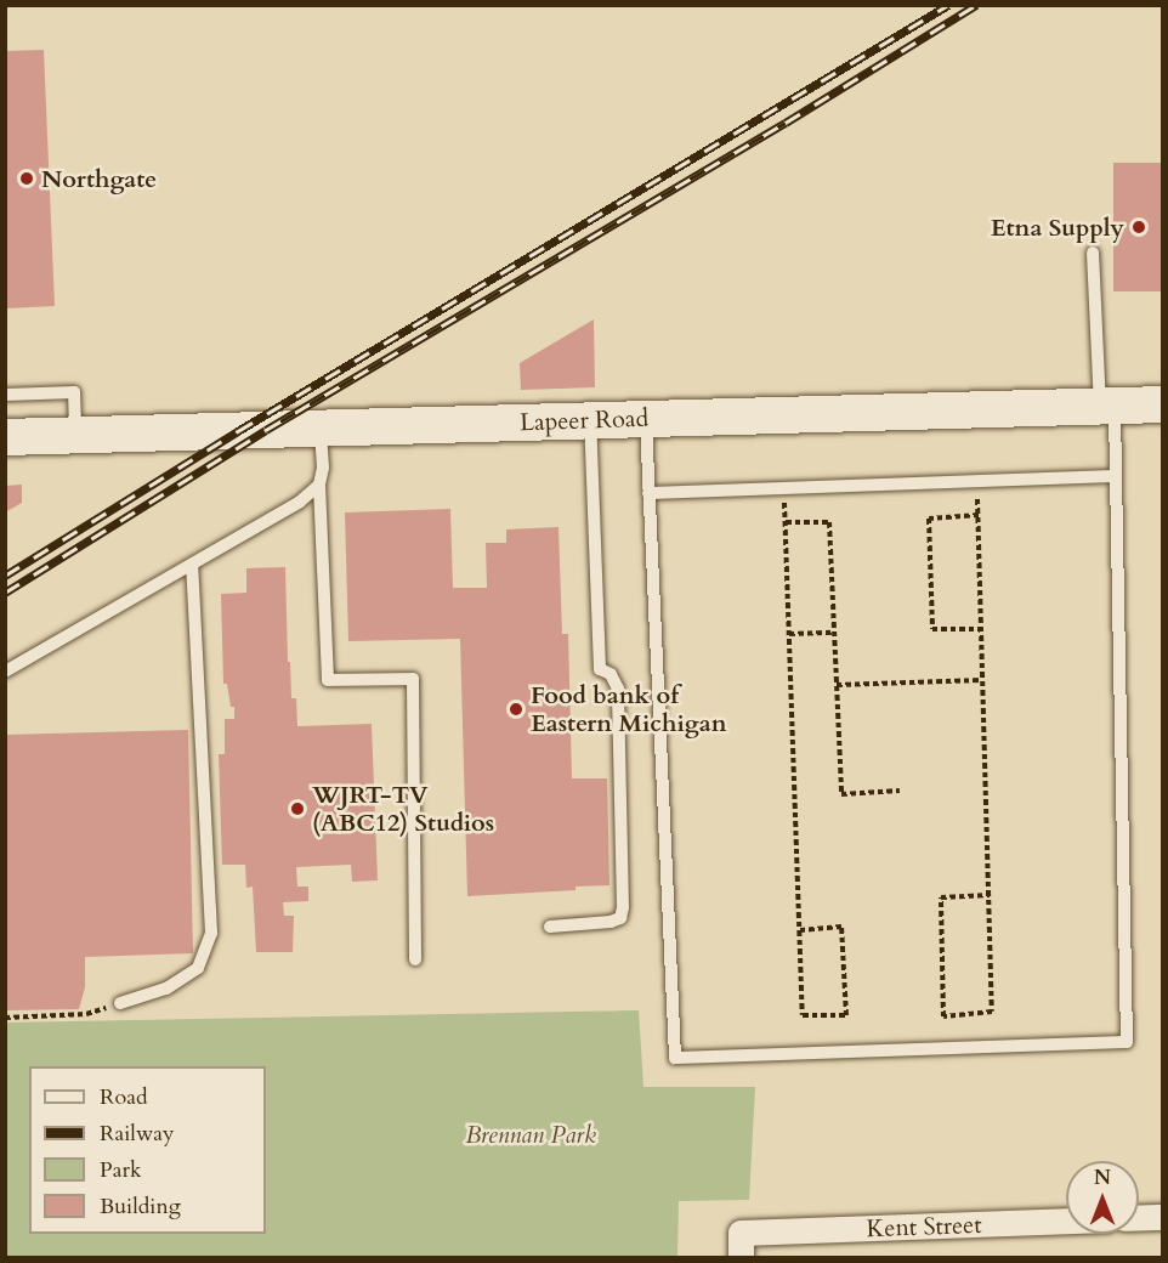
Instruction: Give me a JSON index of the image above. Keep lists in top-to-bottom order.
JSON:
{
  "streets": {
    "main road": ["Lapeer Road"],
    "street": ["Kent Street"]
  },
  "parks": ["Brennan Park"],
  "places": [
    "Northgate",
    "Etna Supply",
    "Food bank of Eastern Michigan",
    "WJRT-TV (ABC12) Studios"
  ],
  "legend": [
    "Road",
    "Railway",
    "Park",
    "Building"
  ],
  "north": "top"
}
